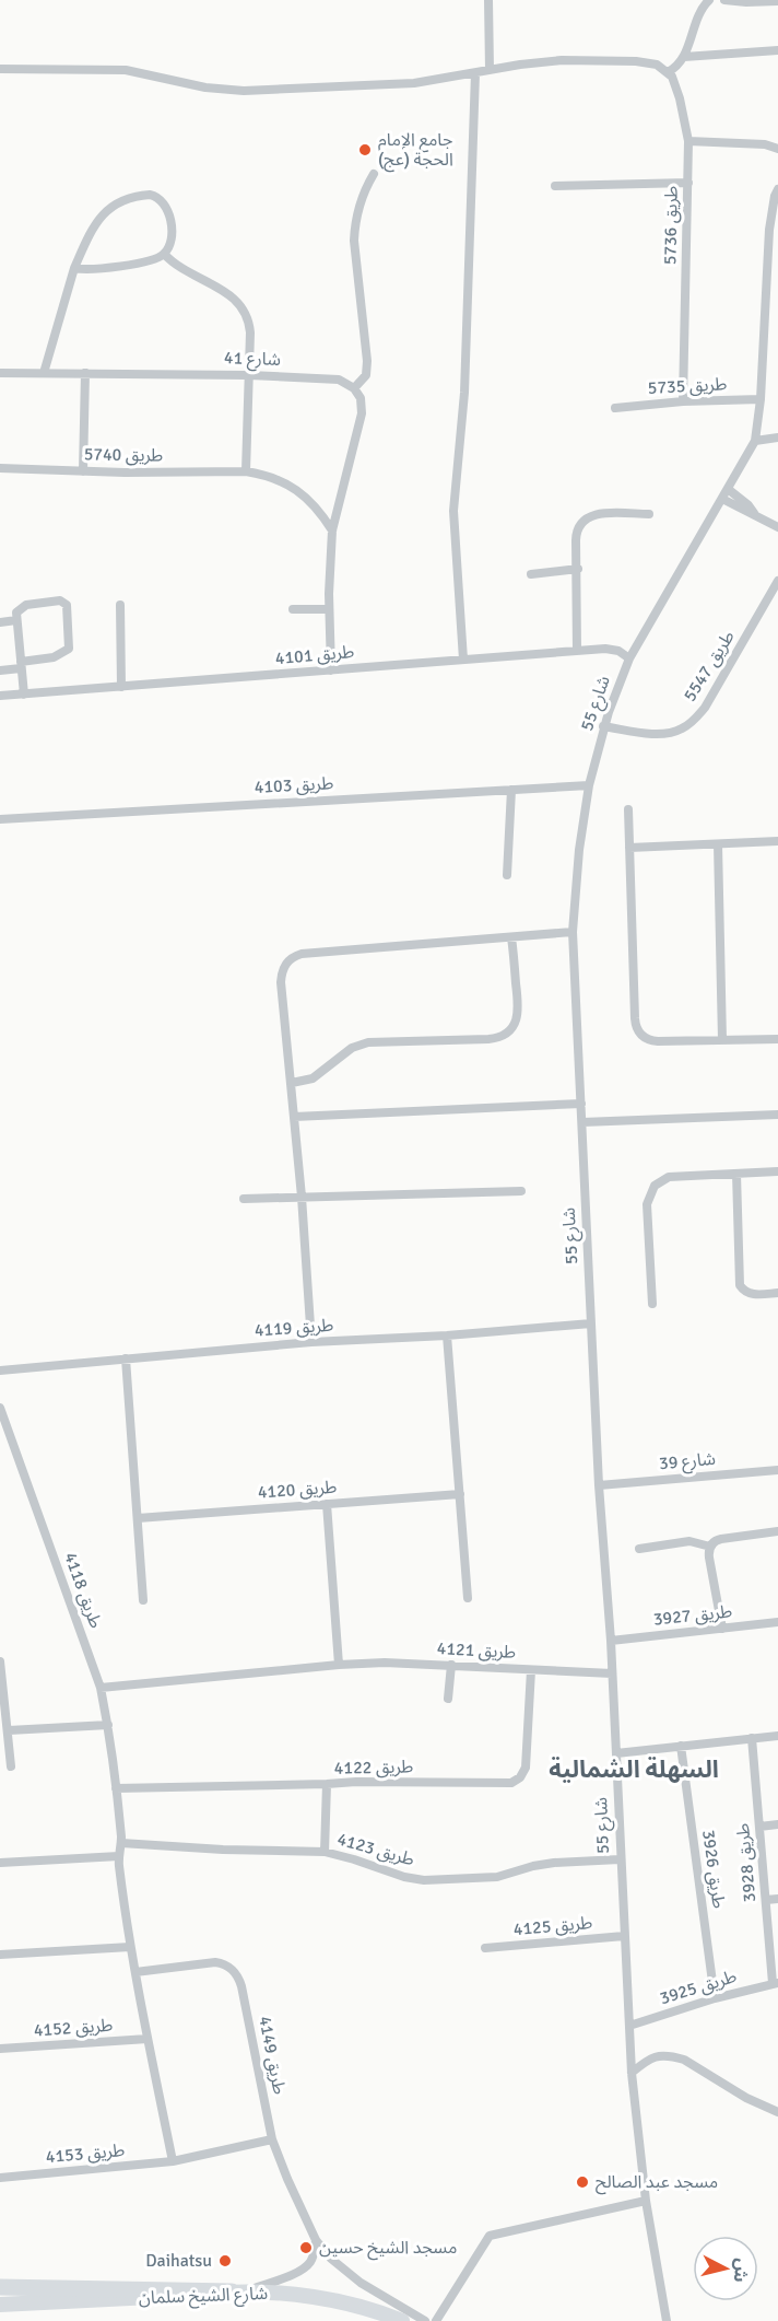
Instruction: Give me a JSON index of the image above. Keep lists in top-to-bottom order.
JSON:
{
  "streets": {
    "main road": ["شارع الشيخ سلمان"],
    "street": [
      "طريق 5736",
      "شارع 41",
      "طريق 5735",
      "طريق 5740",
      "طريق 4101",
      "طريق 5547",
      "شارع 55",
      "طريق 4103",
      "طريق 4119",
      "شارع 39",
      "طريق 4120",
      "طريق 4118",
      "طريق 3927",
      "طريق 4121",
      "طريق 4122",
      "طريق 4123",
      "طريق 3928",
      "طريق 3926",
      "طريق 4125",
      "طريق 3925",
      "طريق 4152",
      "طريق 4149",
      "طريق 4153"
    ]
  },
  "crossings": [
    ["طريق 5736", "طريق 5735"],
    ["طريق 5735", "شارع 55"],
    ["طريق 4101", "شارع 55"],
    ["طريق 5547", "شارع 55"],
    ["شارع 55", "طريق 4103"],
    ["شارع 55", "طريق 4119"],
    ["شارع 55", "شارع 39"],
    ["شارع 55", "طريق 3927"],
    ["شارع 55", "طريق 4121"],
    ["شارع 55", "طريق 4123"],
    ["شارع 55", "طريق 4125"],
    ["شارع 55", "طريق 3925"],
    ["طريق 4118", "طريق 4121"],
    ["طريق 4118", "طريق 4122"],
    ["طريق 4121", "طريق 4122"],
    ["طريق 3928", "طريق 3925"],
    ["طريق 3926", "طريق 3925"],
    ["طريق 4149", "طريق 4153"]
  ],
  "districts": ["السهلة الشمالية"],
  "places": [
    "جامع الإمام الحجة (عج)",
    "مسجد عبد الصالح",
    "مسجد الشيخ حسين",
    "Daihatsu"
  ],
  "north": "right"
}
